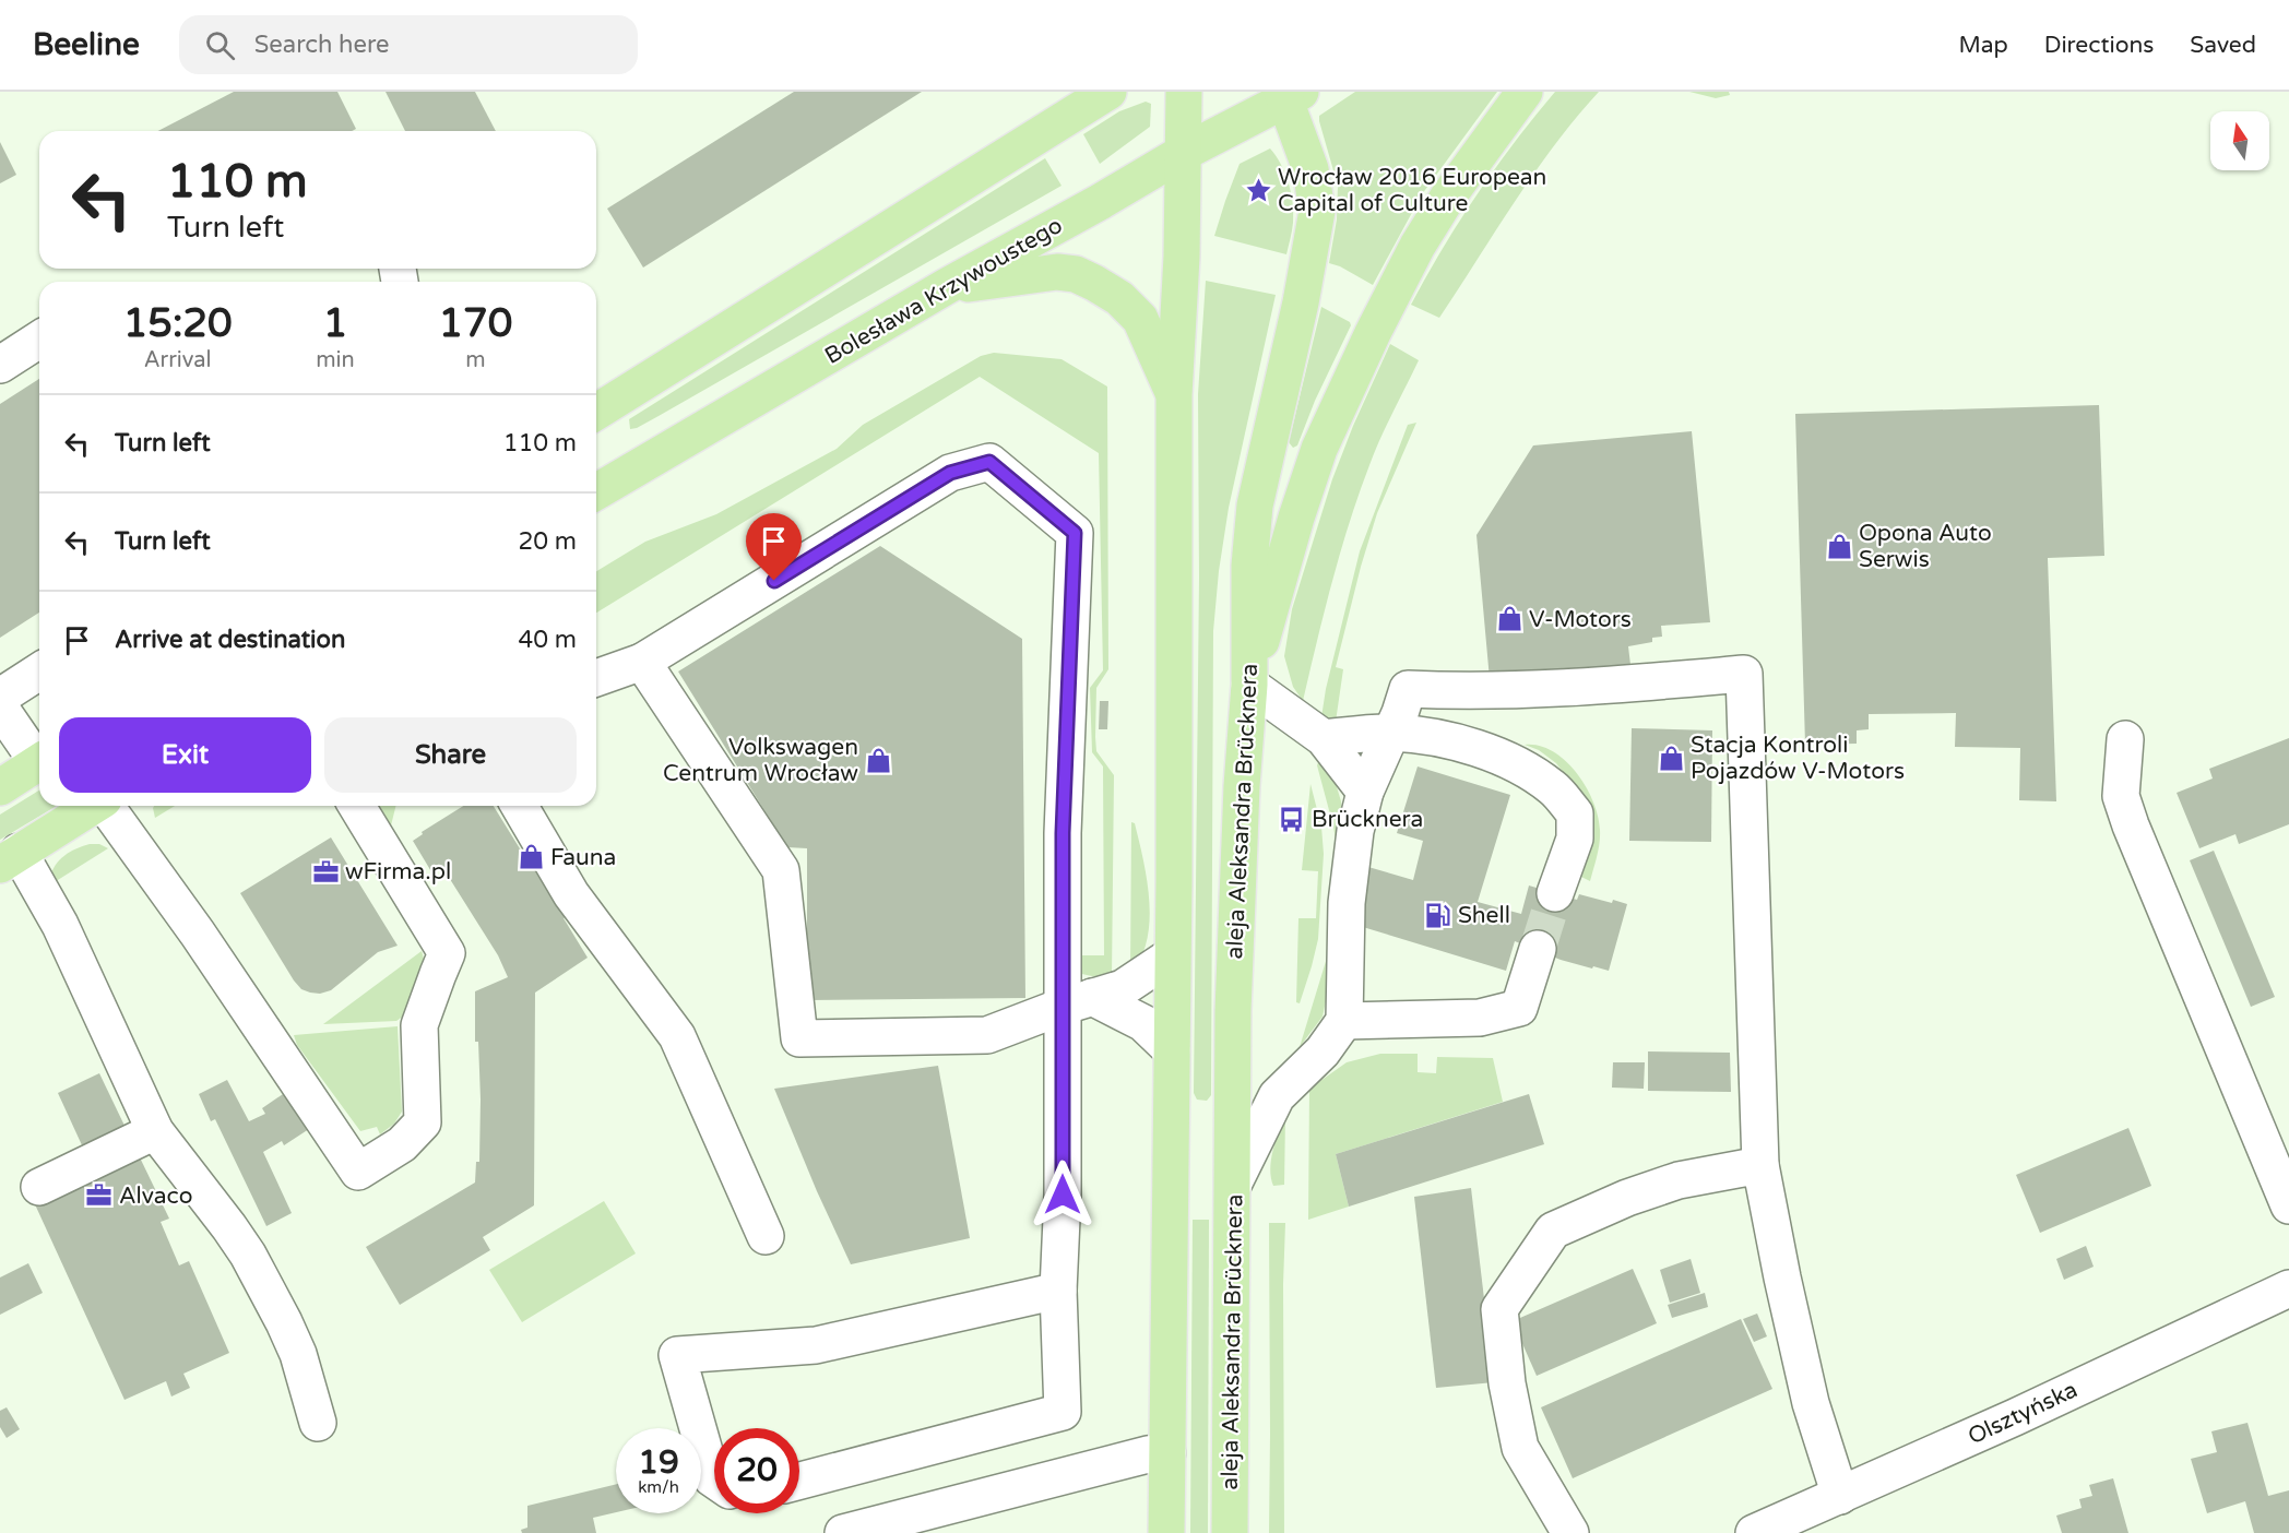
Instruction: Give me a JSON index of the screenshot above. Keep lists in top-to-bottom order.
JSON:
{
  "streets": {
    "main road": ["Bolesława Krzywoustego", "aleja Aleksandra Brücknera"],
    "street": ["Olsztyńska"]
  },
  "crossings": [
    ["Bolesława Krzywoustego", "aleja Aleksandra Brücknera"]
  ],
  "places": {
    "place": ["Wrocław 2016 European Capital of Culture"],
    "shop": [
      "Opona Auto Serwis",
      "V-Motors",
      "Stacja Kontroli Pojazdów V-Motors",
      "Volkswagen Centrum Wrocław",
      "Fauna"
    ],
    "bus stop": ["Brücknera"],
    "office": ["wFirma.pl", "Alvaco"],
    "fuel station": ["Shell"]
  },
  "north": "top",
  "page": {
    "header": "Beeline",
    "search": "Search here",
    "nav": ["Map", "Directions", "Saved"],
    "turn": ["110 m", "Turn left"],
    "eta": [
      "15:20",
      "Arrival",
      "1",
      "min",
      "170",
      "m"
    ],
    "list": [
      {
        "name": "Turn left",
        "value": "110 m"
      },
      {
        "name": "Turn left",
        "value": "20 m"
      },
      {
        "name": "Arrive at destination",
        "value": "40 m"
      }
    ],
    "buttons": ["Exit", "Share"],
    "speed": "19 km/h",
    "limit": "20"
  }
}
